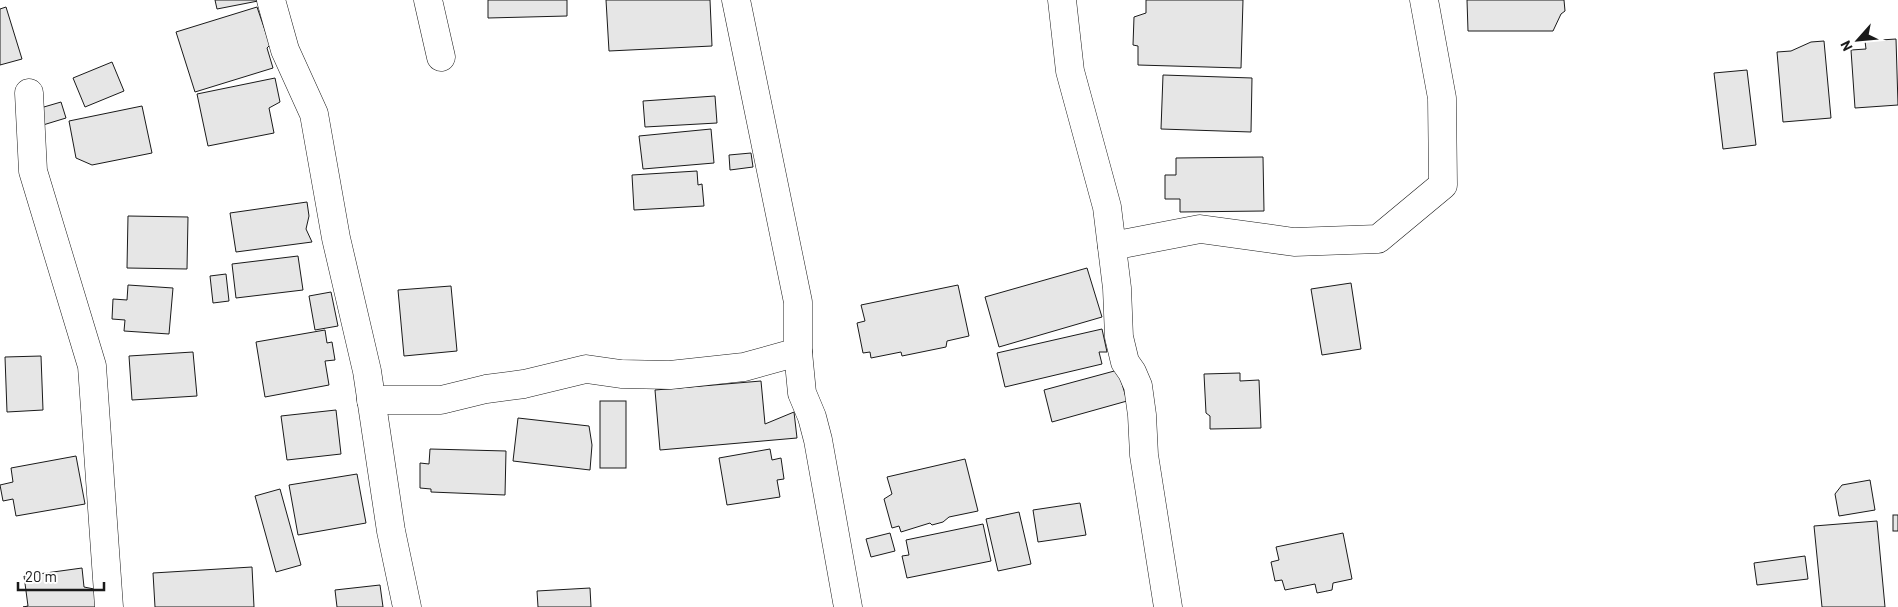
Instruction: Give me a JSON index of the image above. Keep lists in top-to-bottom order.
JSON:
{
  "scale_bar": "20 m",
  "north": "bottom left"
}
